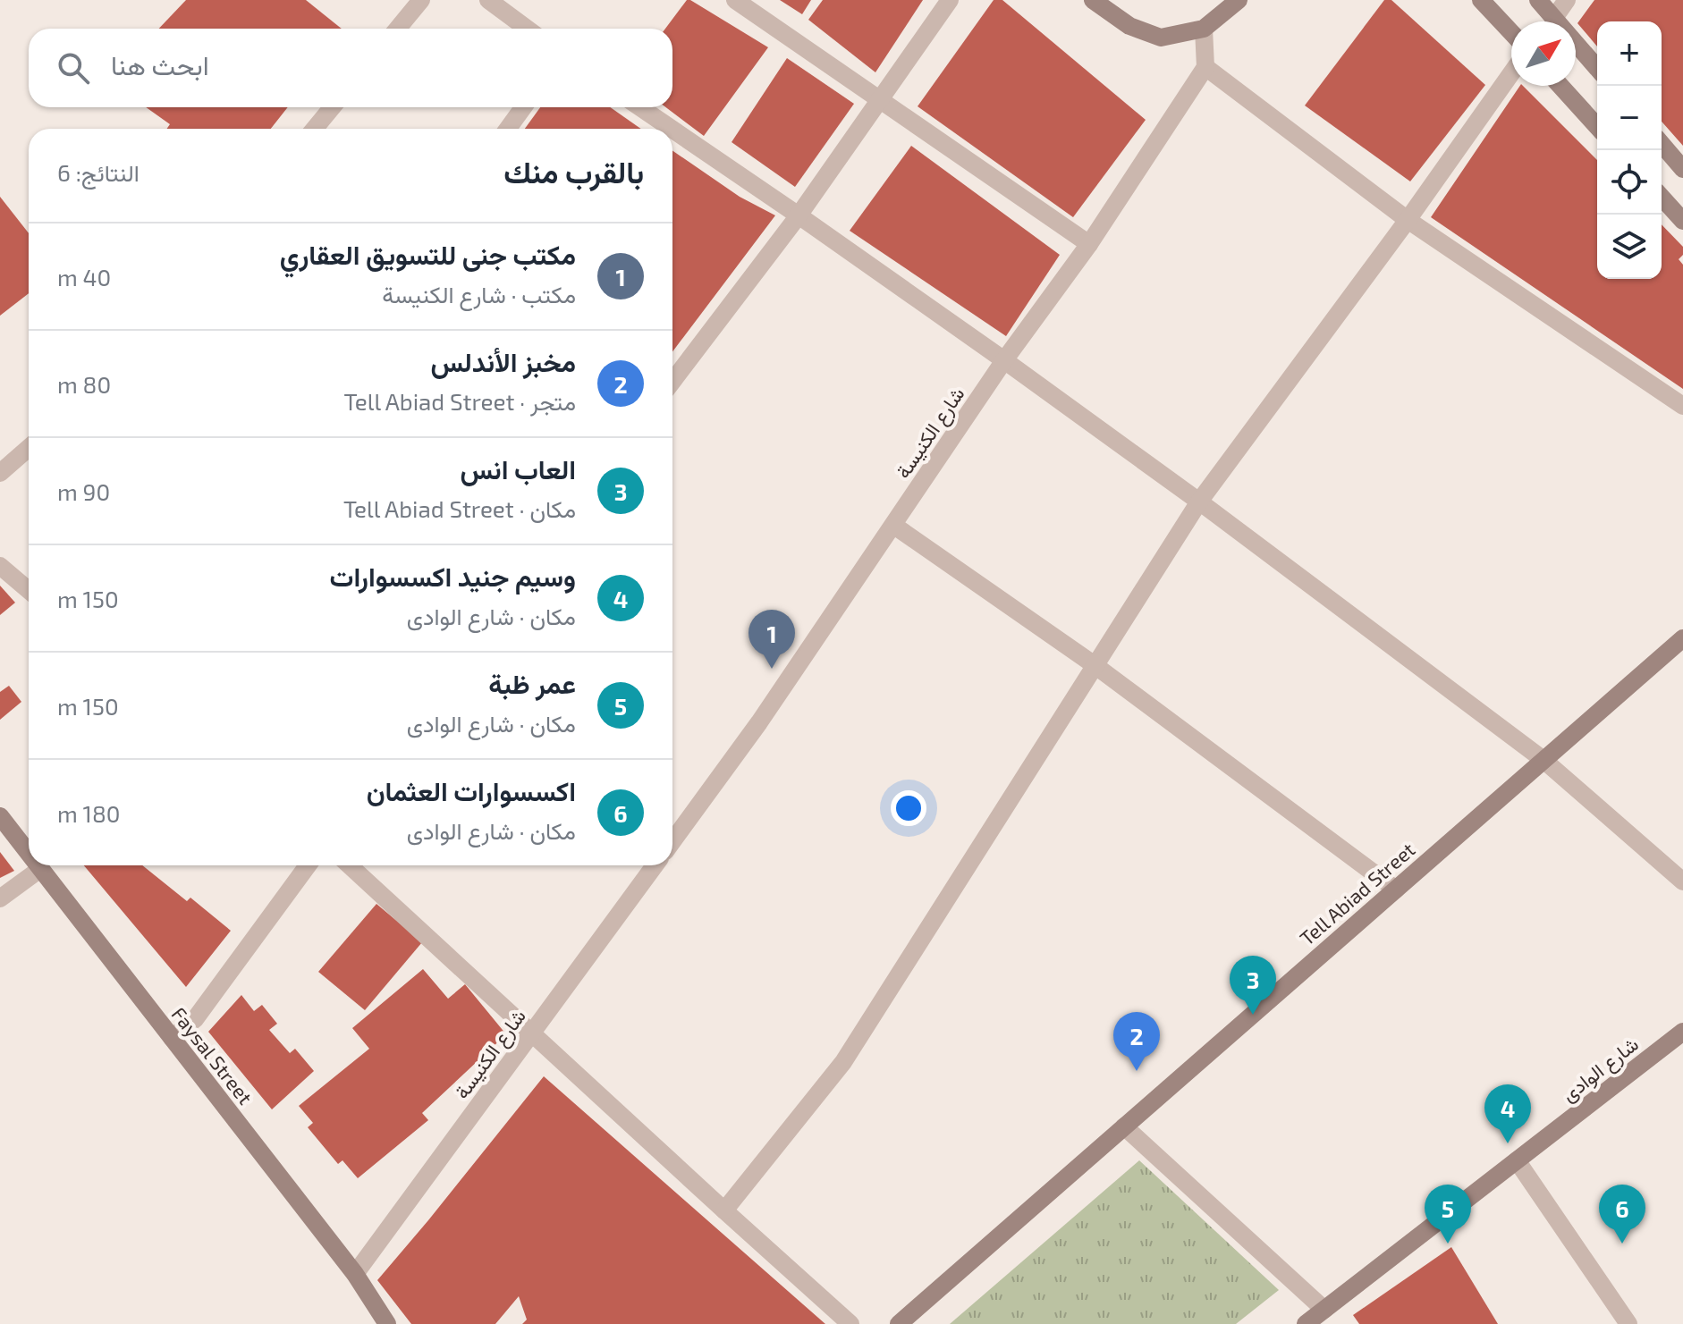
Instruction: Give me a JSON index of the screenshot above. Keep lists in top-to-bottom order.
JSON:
{
  "streets": {
    "main road": ["Tell Abiad Street", "Faysal Street", "شارع الوادى"],
    "street": ["شارع الكنيسة"]
  },
  "crossings": [
    ["شارع الكنيسة", "Faysal Street"]
  ],
  "north": "top right",
  "page": {
    "map_buttons": ["+", "−"],
    "search": "ابحث هنا",
    "heading": ["بالقرب منك", "النتائج: 6"],
    "list": [
      {
        "mark": "1",
        "name": "مكتب جنى للتسويق العقاري",
        "note": "مكتب · شارع الكنيسة",
        "value": "40 m"
      },
      {
        "mark": "2",
        "name": "مخبز الأندلس",
        "note": "متجر · Tell Abiad Street",
        "value": "80 m"
      },
      {
        "mark": "3",
        "name": "العاب انس",
        "note": "مكان · Tell Abiad Street",
        "value": "90 m"
      },
      {
        "mark": "4",
        "name": "وسيم جنيد اكسسوارات",
        "note": "مكان · شارع الوادى",
        "value": "150 m"
      },
      {
        "mark": "5",
        "name": "عمر ظبة",
        "note": "مكان · شارع الوادى",
        "value": "150 m"
      },
      {
        "mark": "6",
        "name": "اكسسوارات العثمان",
        "note": "مكان · شارع الوادى",
        "value": "180 m"
      }
    ],
    "pins": [
      "1",
      "3",
      "2",
      "4",
      "5",
      "6"
    ]
  }
}
